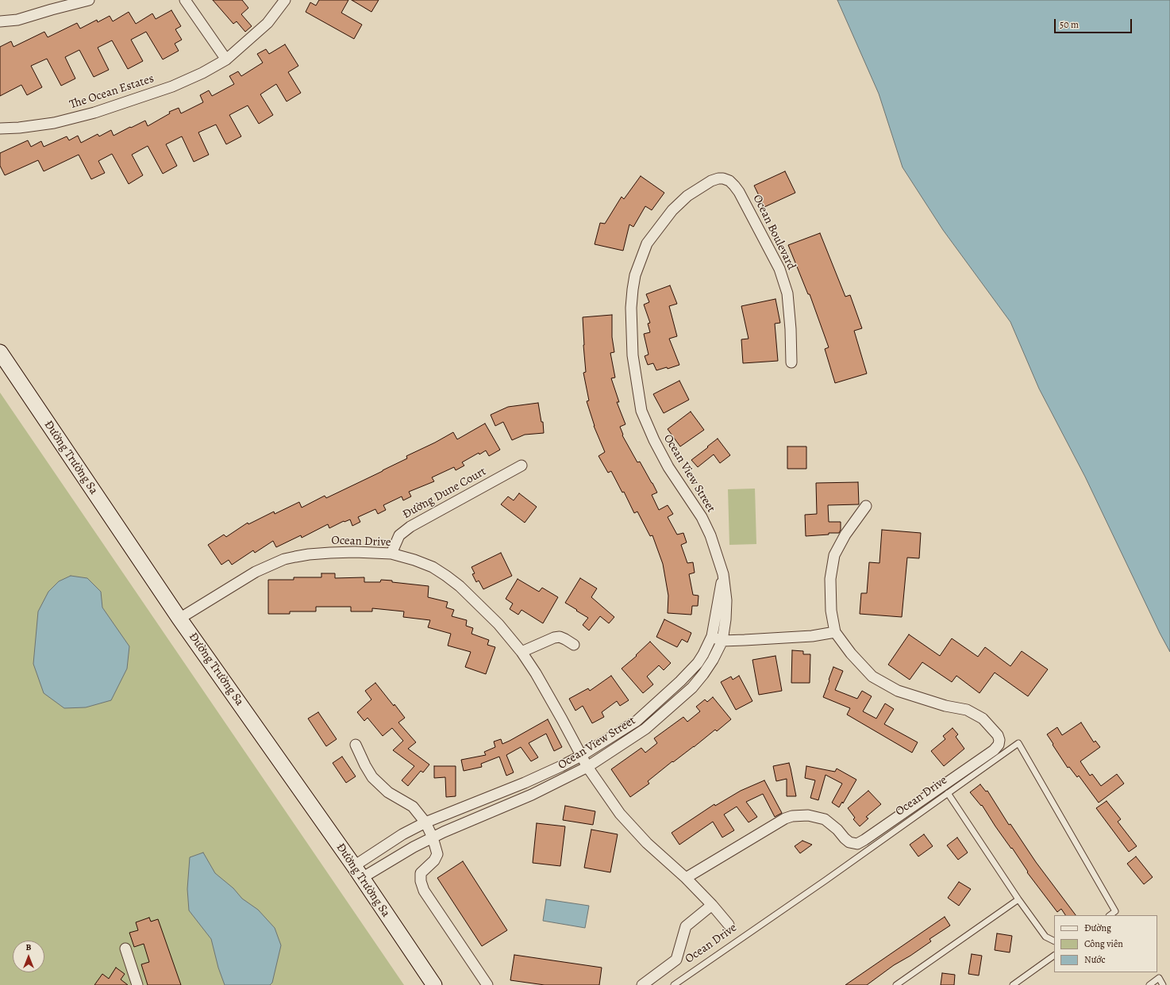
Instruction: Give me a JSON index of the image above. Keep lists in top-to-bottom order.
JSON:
{
  "streets": {
    "main road": ["Đường Trường Sa"],
    "street": [
      "The Ocean Estates",
      "Ocean Boulevard",
      "Ocean View Street",
      "Đường Dune Court",
      "Ocean Drive"
    ]
  },
  "crossings": [
    ["Ocean Boulevard", "Ocean View Street"],
    ["Đường Trường Sa", "Ocean View Street"],
    ["Đường Trường Sa", "Ocean Drive"],
    ["Ocean View Street", "Ocean Drive"],
    ["Đường Dune Court", "Ocean Drive"]
  ],
  "legend": ["Đường", "Công viên", "Nước"],
  "scale_bar": "50 m",
  "north": "top"
}
